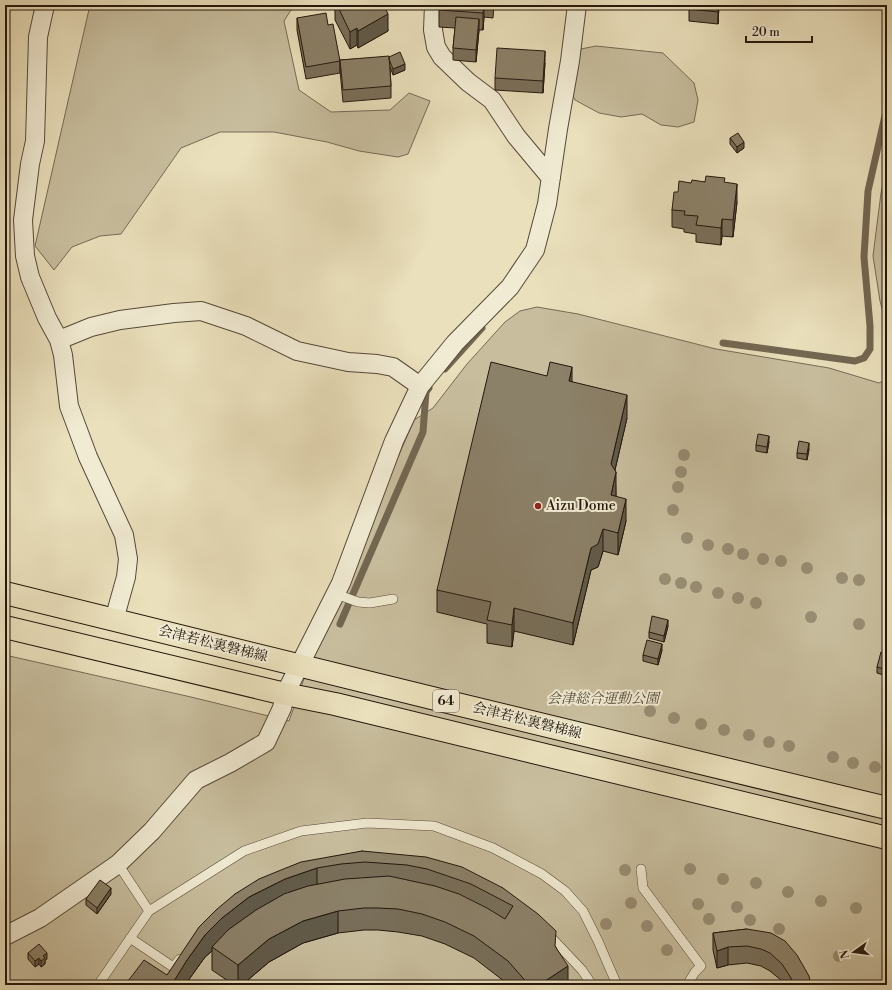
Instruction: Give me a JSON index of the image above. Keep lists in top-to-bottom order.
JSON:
{
  "streets": {
    "main road": ["会津若松裏磐梯線", "64"]
  },
  "parks": ["会津総合運動公園"],
  "places": ["Aizu Dome"],
  "scale_bar": "20 m",
  "north": "left"
}
